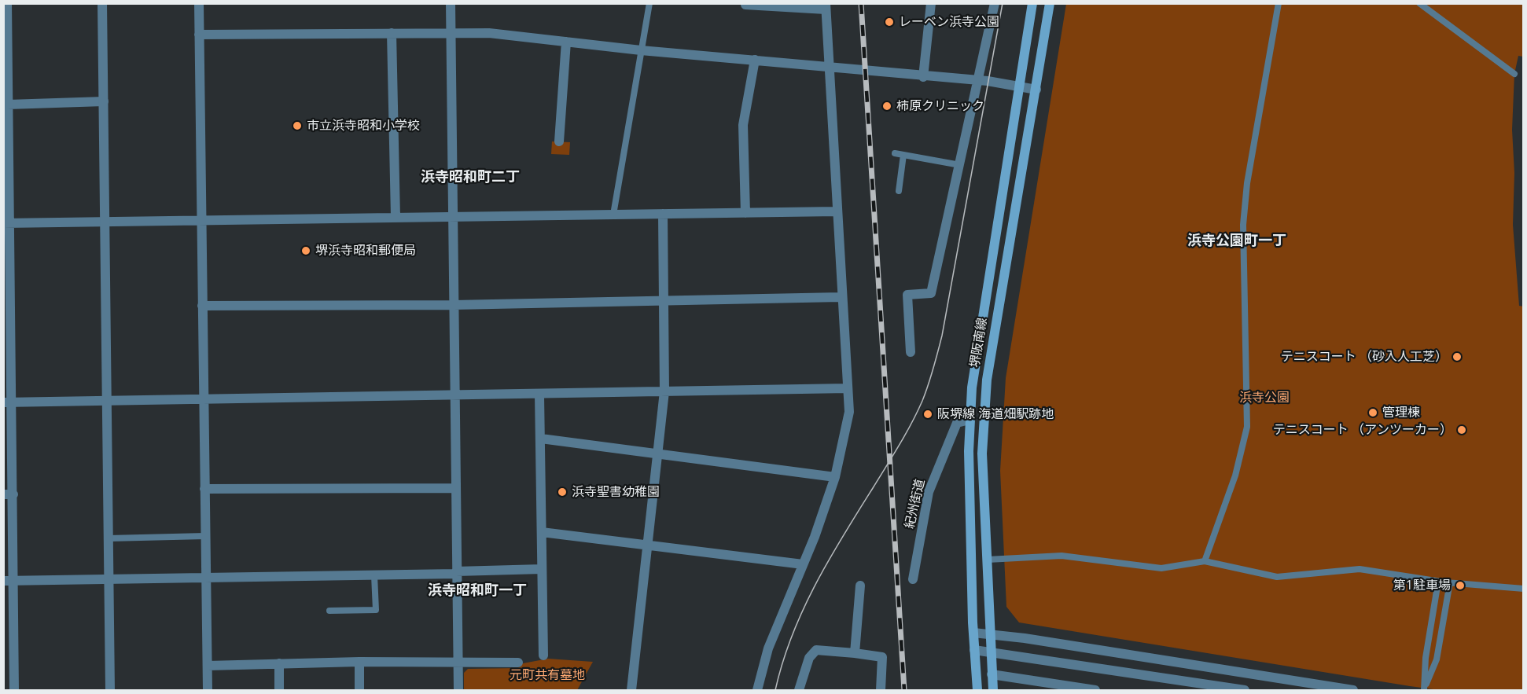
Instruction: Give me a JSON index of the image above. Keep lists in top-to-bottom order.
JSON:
{
  "streets": {
    "main road": ["堺阪南線"],
    "street": ["紀州街道"]
  },
  "crossings": [
    ["堺阪南線", "紀州街道"]
  ],
  "districts": ["浜寺昭和町二丁", "浜寺公園町一丁", "浜寺昭和町一丁"],
  "parks": ["浜寺公園", "元町共有墓地"],
  "places": [
    "レーベン浜寺公園",
    "柿原クリニック",
    "市立浜寺昭和小学校",
    "堺浜寺昭和郵便局",
    "テニスコート （砂入人工芝）",
    "管理棟",
    "阪堺線 海道畑駅跡地",
    "テニスコート （アンツーカー）",
    "浜寺聖書幼稚園",
    "第1駐車場"
  ]
}
